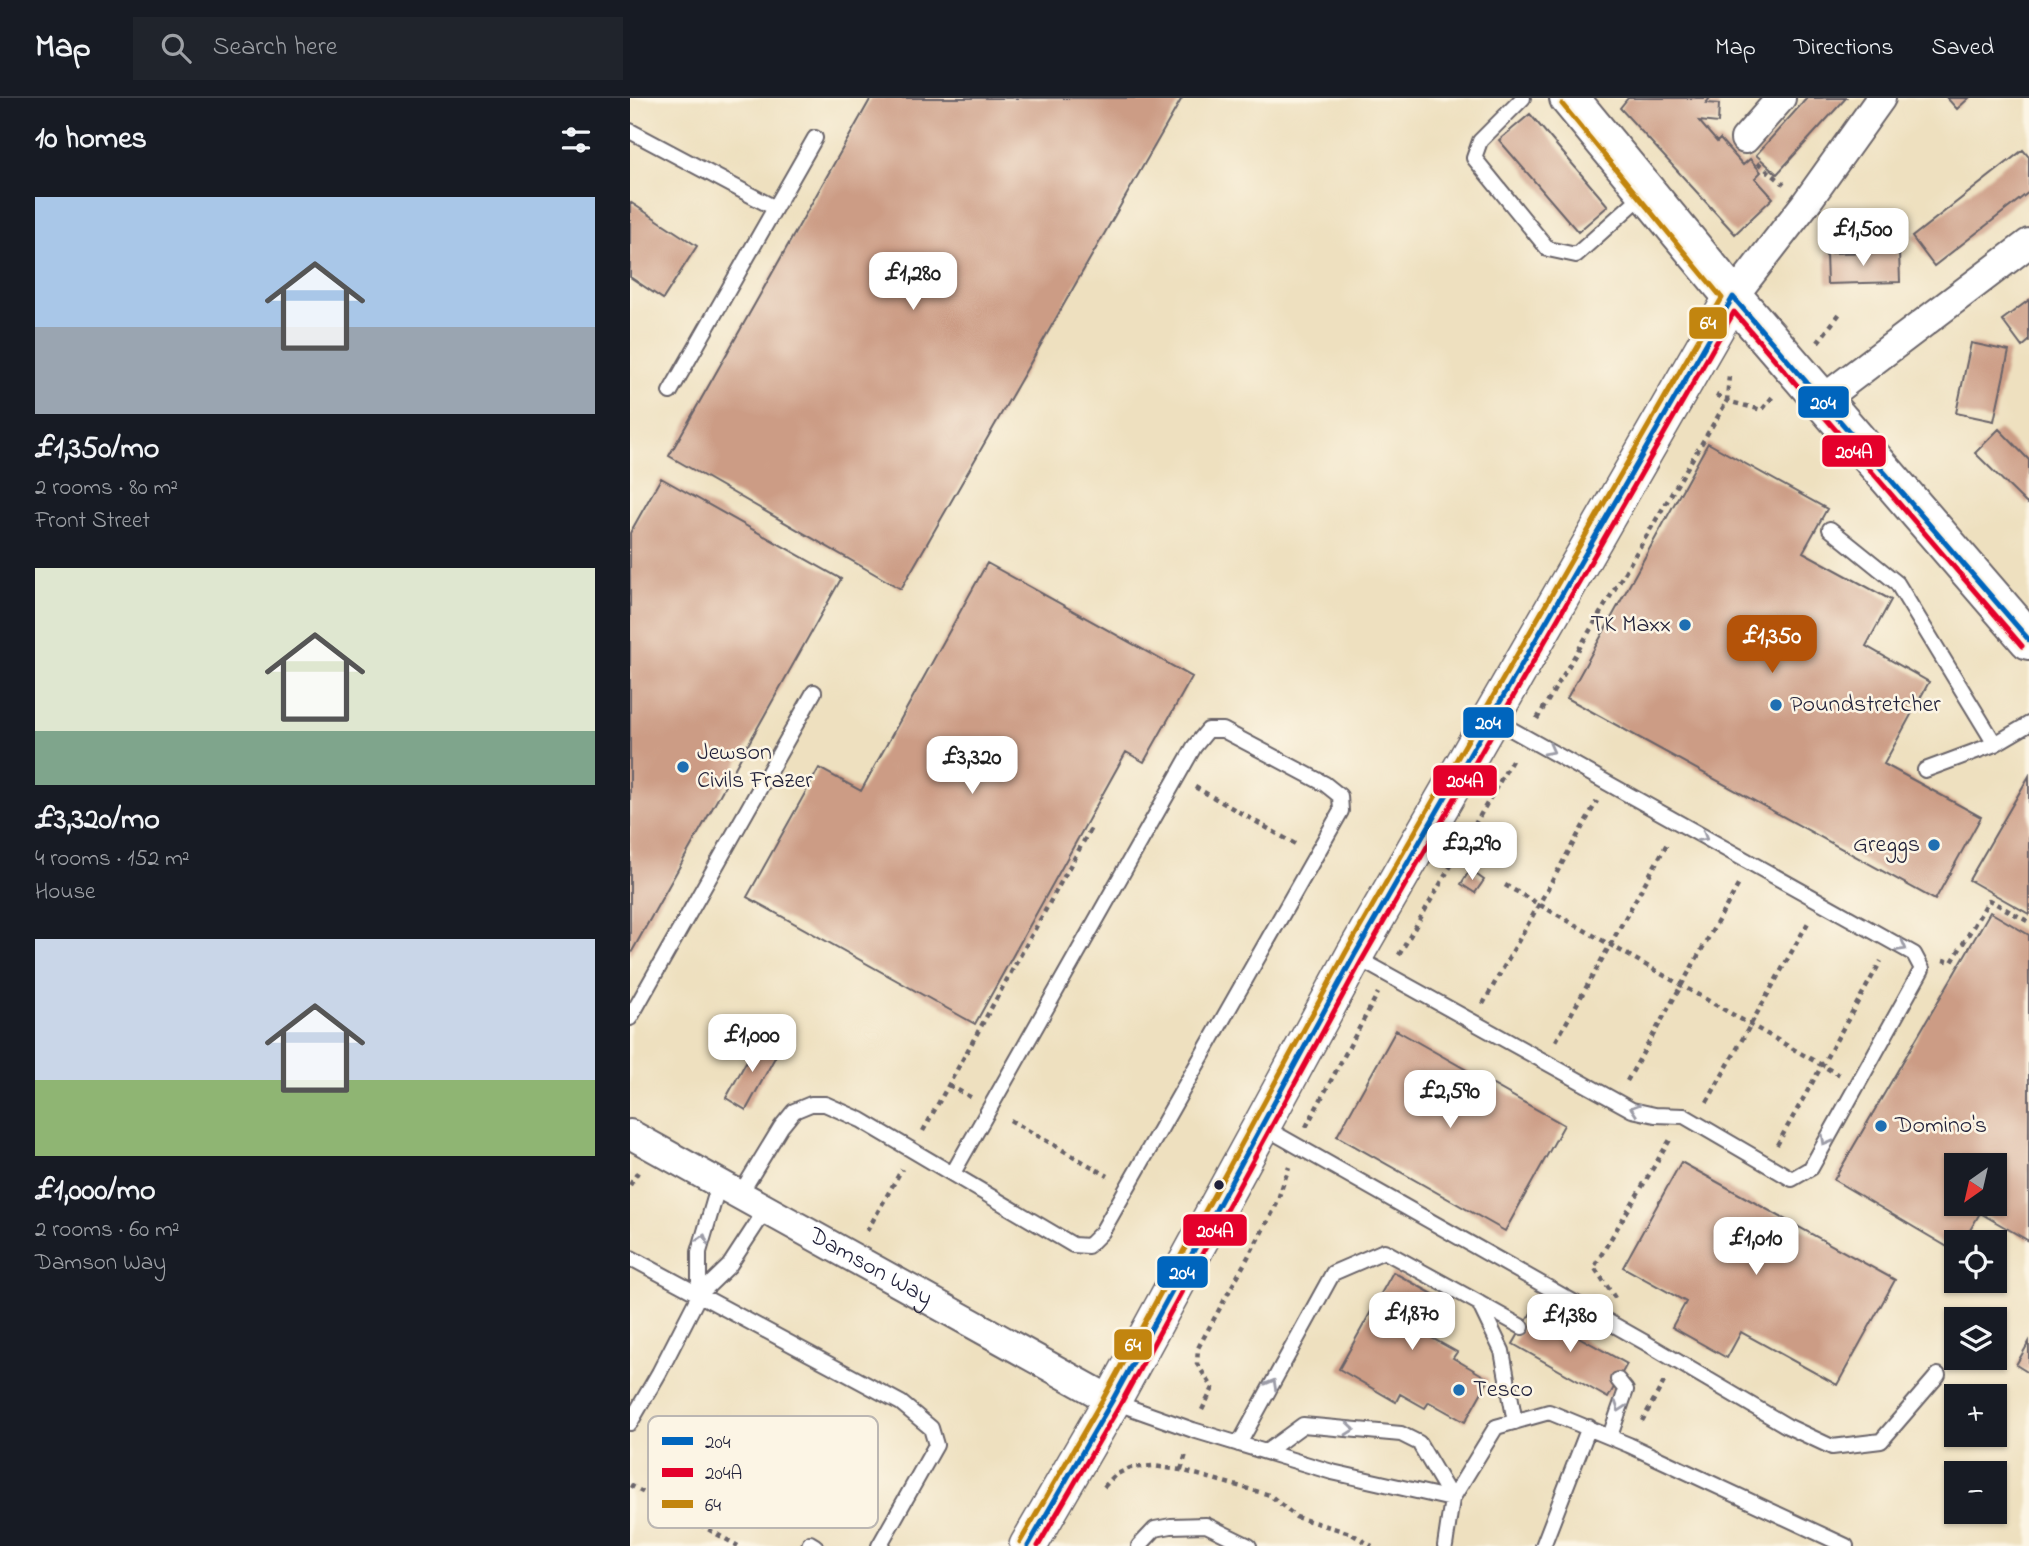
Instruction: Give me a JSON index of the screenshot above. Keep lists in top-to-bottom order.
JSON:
{
  "streets": {
    "street": ["Damson Way"]
  },
  "places": [
    "TK Maxx",
    "Poundstretcher",
    "Jewson Civils Frazer",
    "Greggs",
    "Domino's",
    "Tesco"
  ],
  "lines": ["transit line 64", "transit line 204", "transit line 204A"],
  "legend": ["204", "204A", "64"],
  "north": "bottom left",
  "page": {
    "header": "Map",
    "search": "Search here",
    "nav": ["Map", "Directions", "Saved"],
    "heading": "10 homes",
    "list": [
      {
        "name": "£1,350/mo",
        "note": "2 rooms · 80 m² · Front Street"
      },
      {
        "name": "£3,320/mo",
        "note": "4 rooms · 152 m² · House"
      },
      {
        "name": "£1,000/mo",
        "note": "2 rooms · 60 m² · Damson Way"
      }
    ],
    "price": [
      "£1,500",
      "£1,280",
      "£1,350",
      "£3,320",
      "£2,290",
      "£1,000",
      "£2,590",
      "£1,010",
      "£1,870",
      "£1,380"
    ],
    "map_buttons": ["+", "−"]
  }
}
